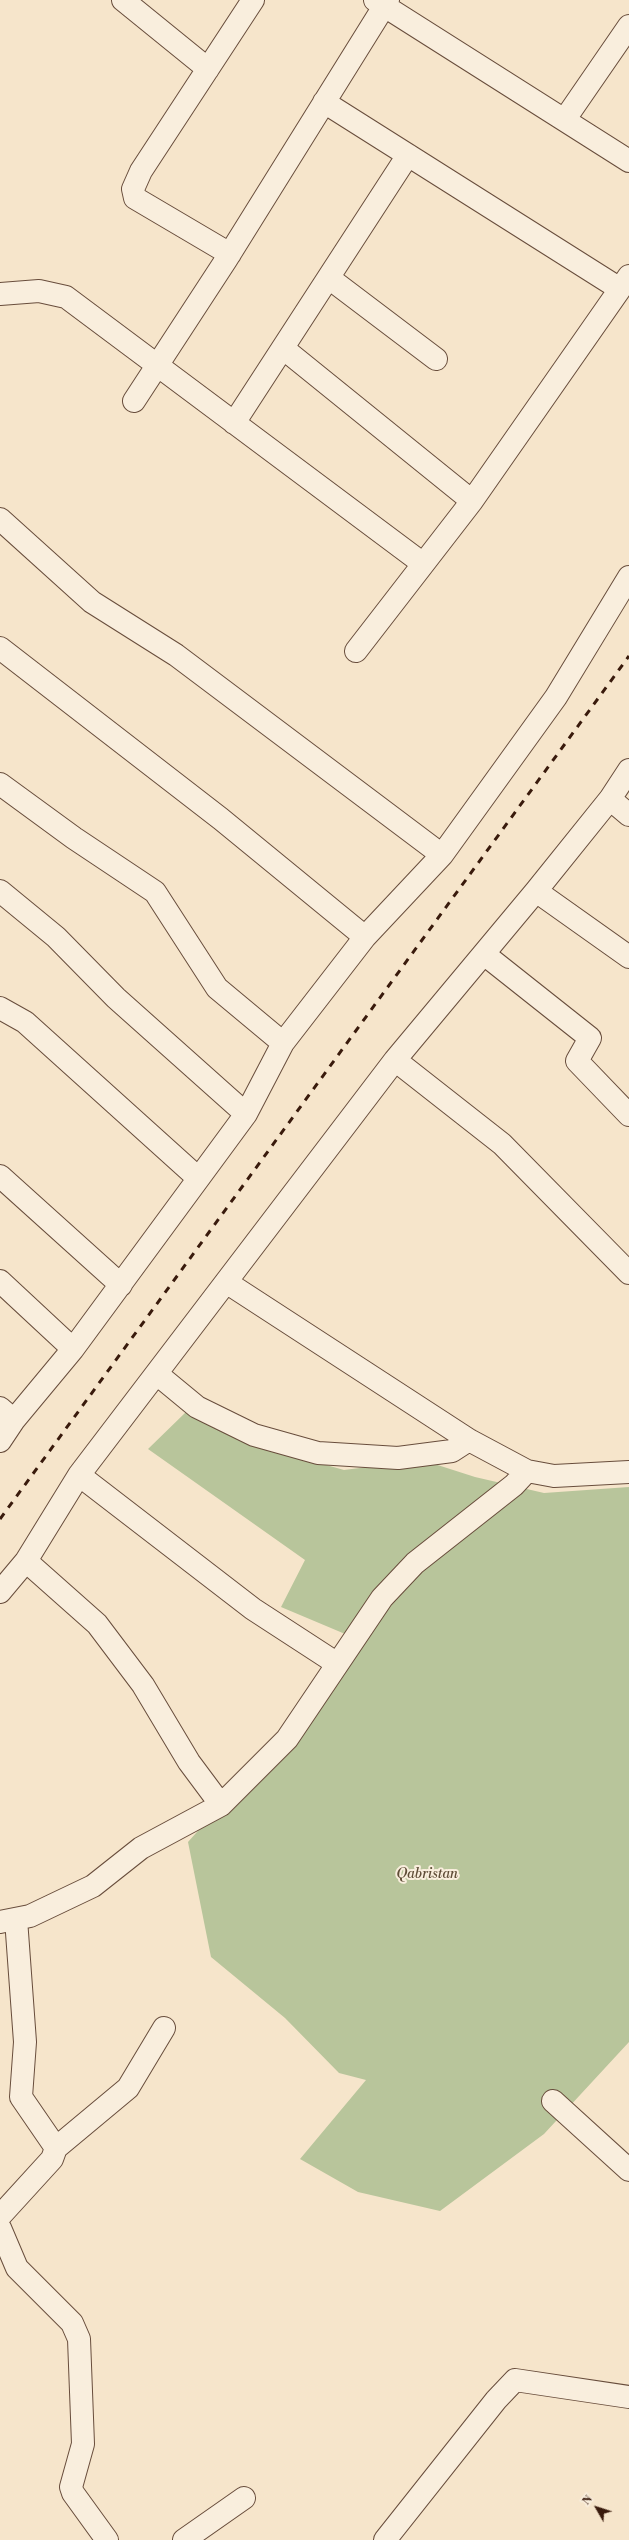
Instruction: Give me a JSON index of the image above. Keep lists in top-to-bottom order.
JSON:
{
  "parks": ["Qabristan"],
  "north": "top left"
}
